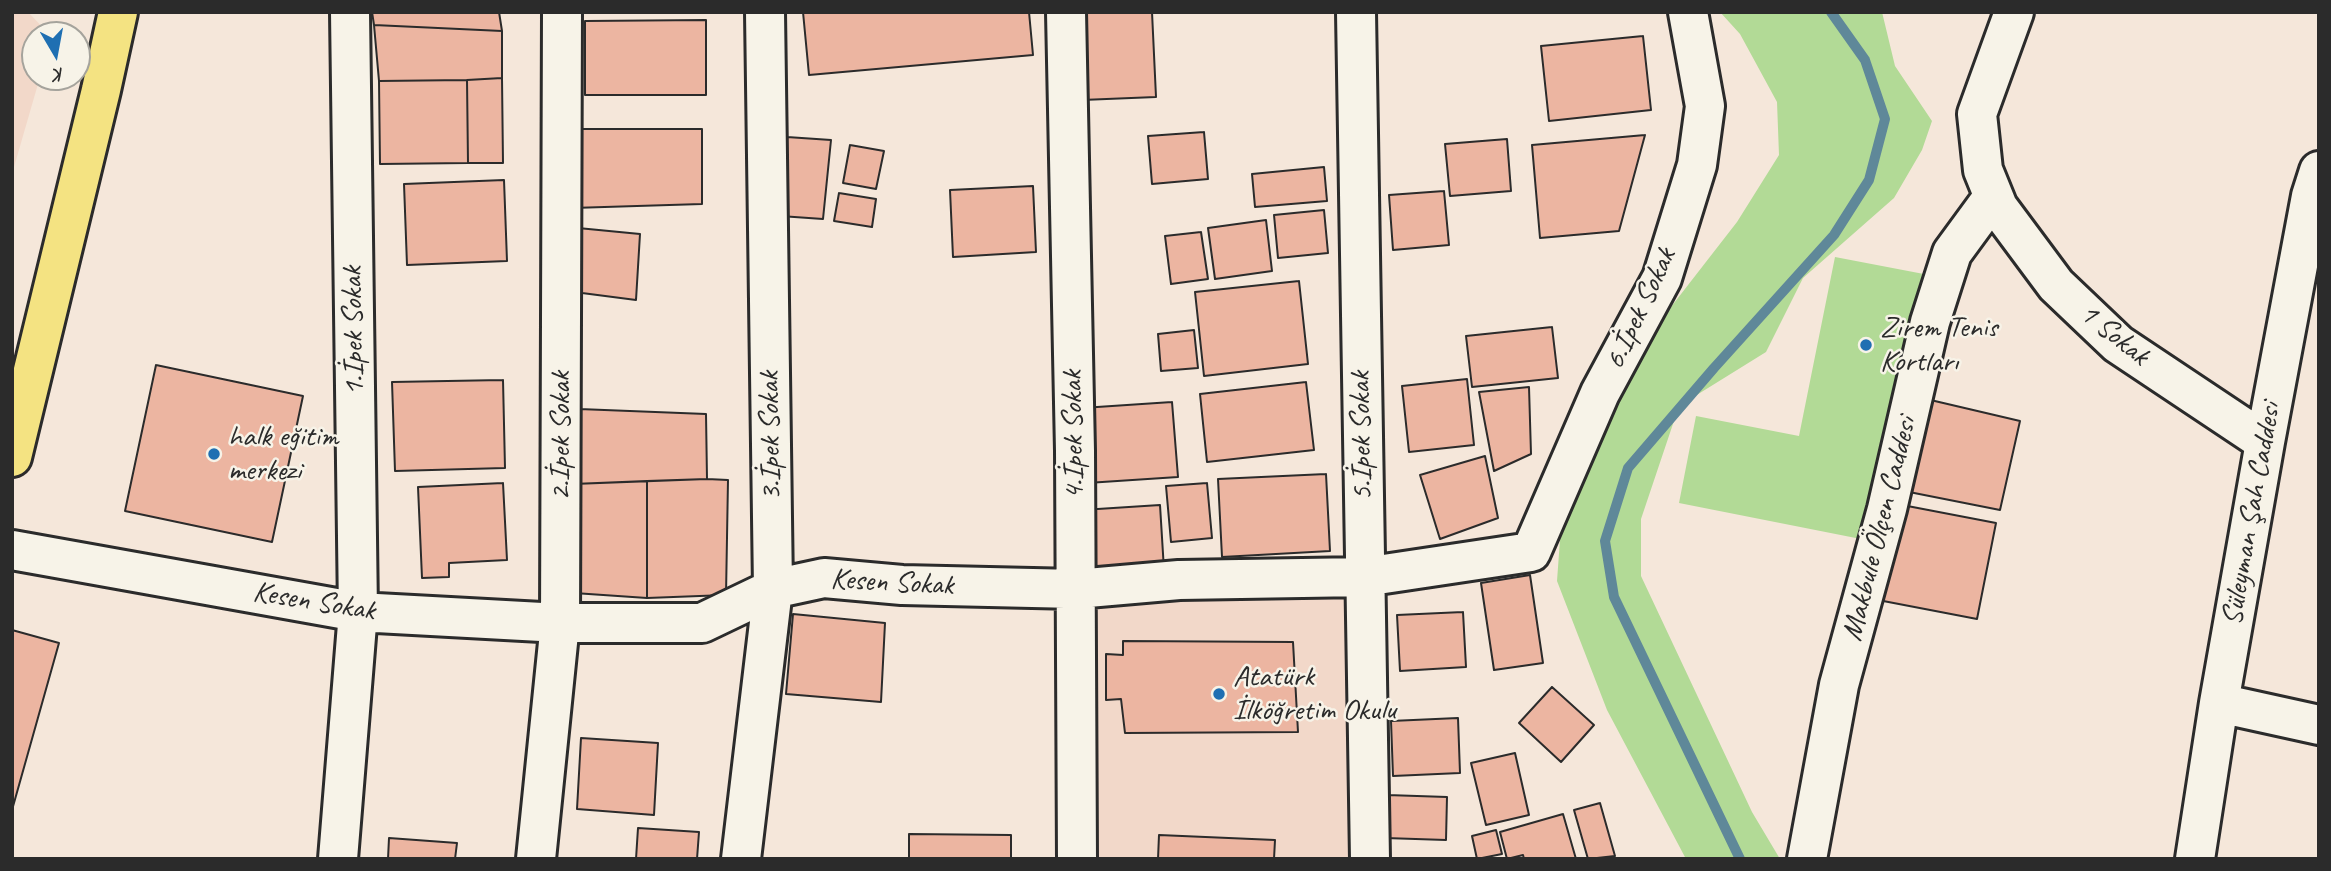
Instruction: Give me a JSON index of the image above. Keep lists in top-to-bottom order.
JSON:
{
  "streets": {
    "street": [
      "6.İpek Sokak",
      "1.İpek Sokak",
      "1 Sokak",
      "4.İpek Sokak",
      "2.İpek Sokak",
      "3.İpek Sokak",
      "5.İpek Sokak",
      "Süleyman Şah Caddesi",
      "Makbule Ölçen Caddesi",
      "Kesen Sokak"
    ]
  },
  "crossings": [
    ["6.İpek Sokak", "Kesen Sokak"],
    ["1.İpek Sokak", "Kesen Sokak"],
    ["1 Sokak", "Süleyman Şah Caddesi"],
    ["1 Sokak", "Makbule Ölçen Caddesi"],
    ["4.İpek Sokak", "Kesen Sokak"],
    ["2.İpek Sokak", "Kesen Sokak"],
    ["3.İpek Sokak", "Kesen Sokak"],
    ["5.İpek Sokak", "Kesen Sokak"]
  ],
  "places": ["Zirem Tenis Kortları", "halk eğitim merkezi", "Atatürk İlköğretim Okulu"],
  "north": "bottom"
}
